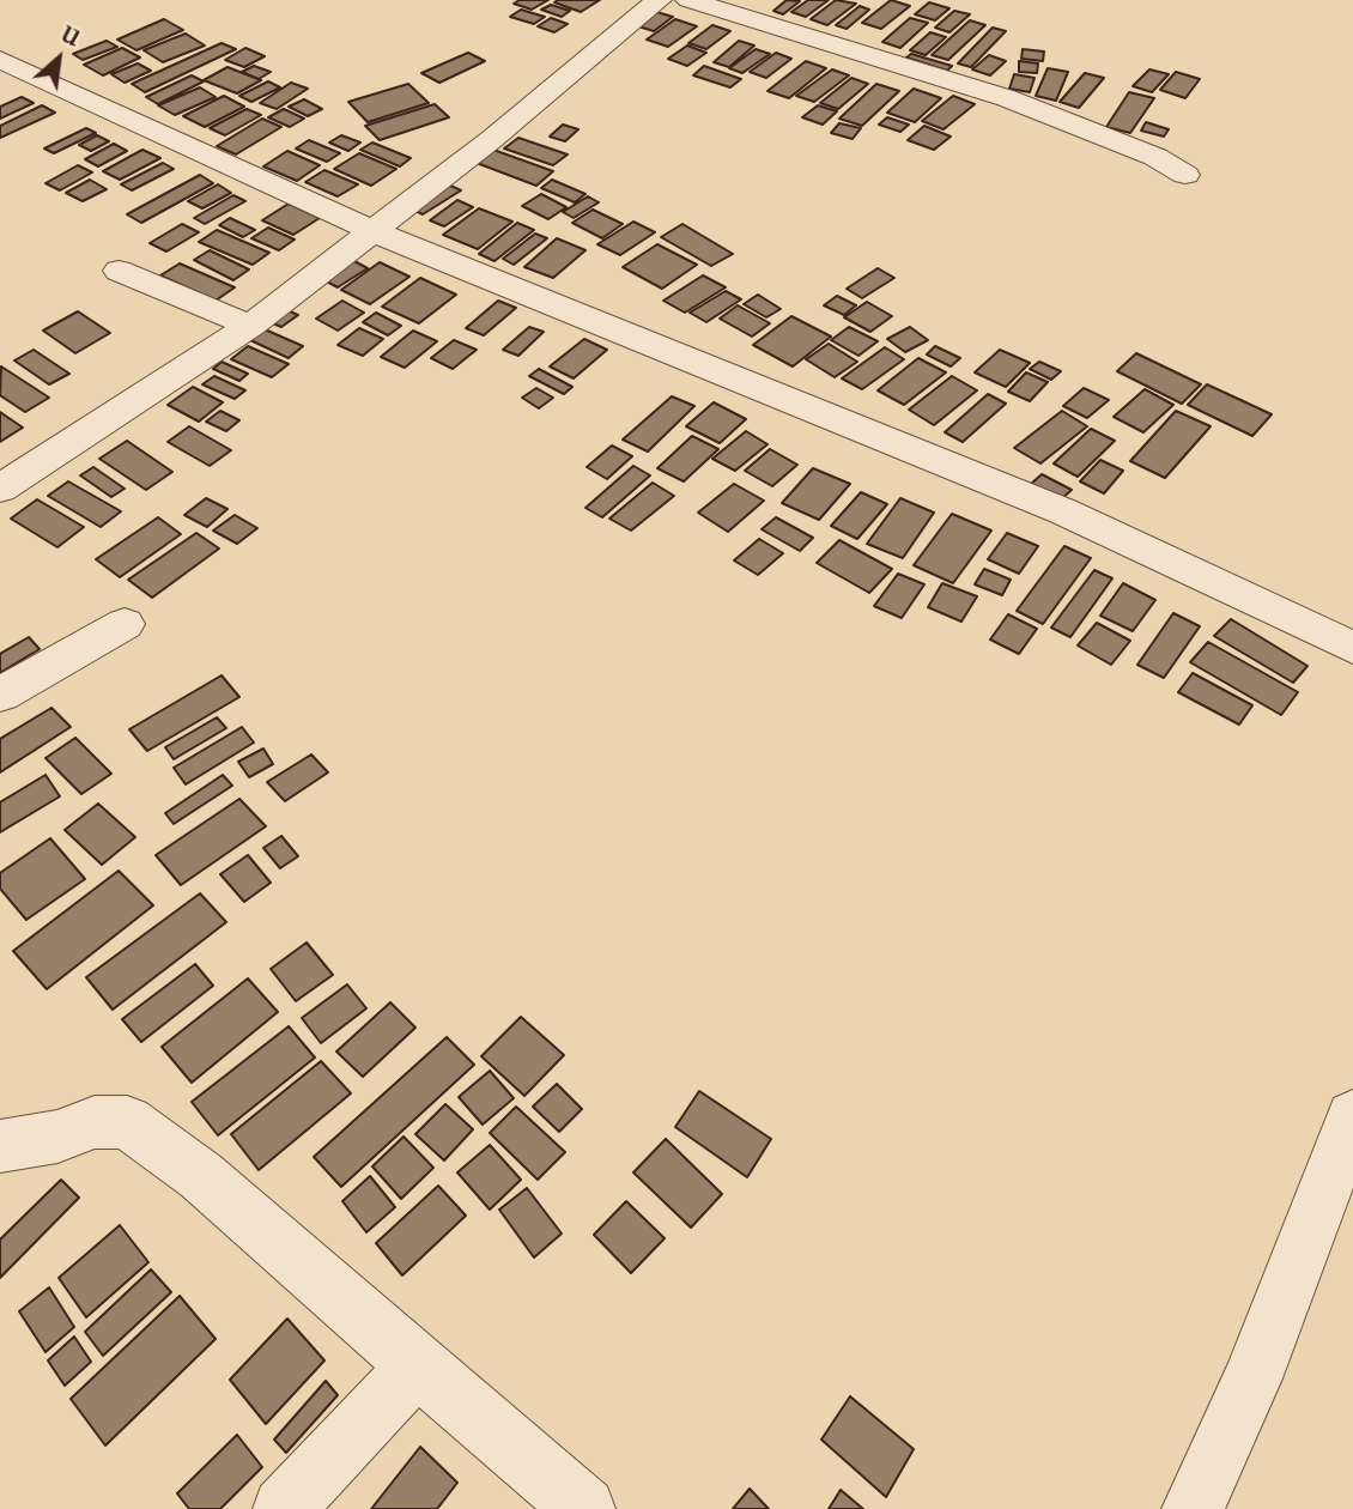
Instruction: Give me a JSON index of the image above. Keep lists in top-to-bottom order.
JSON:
{
  "north": "top right"
}
